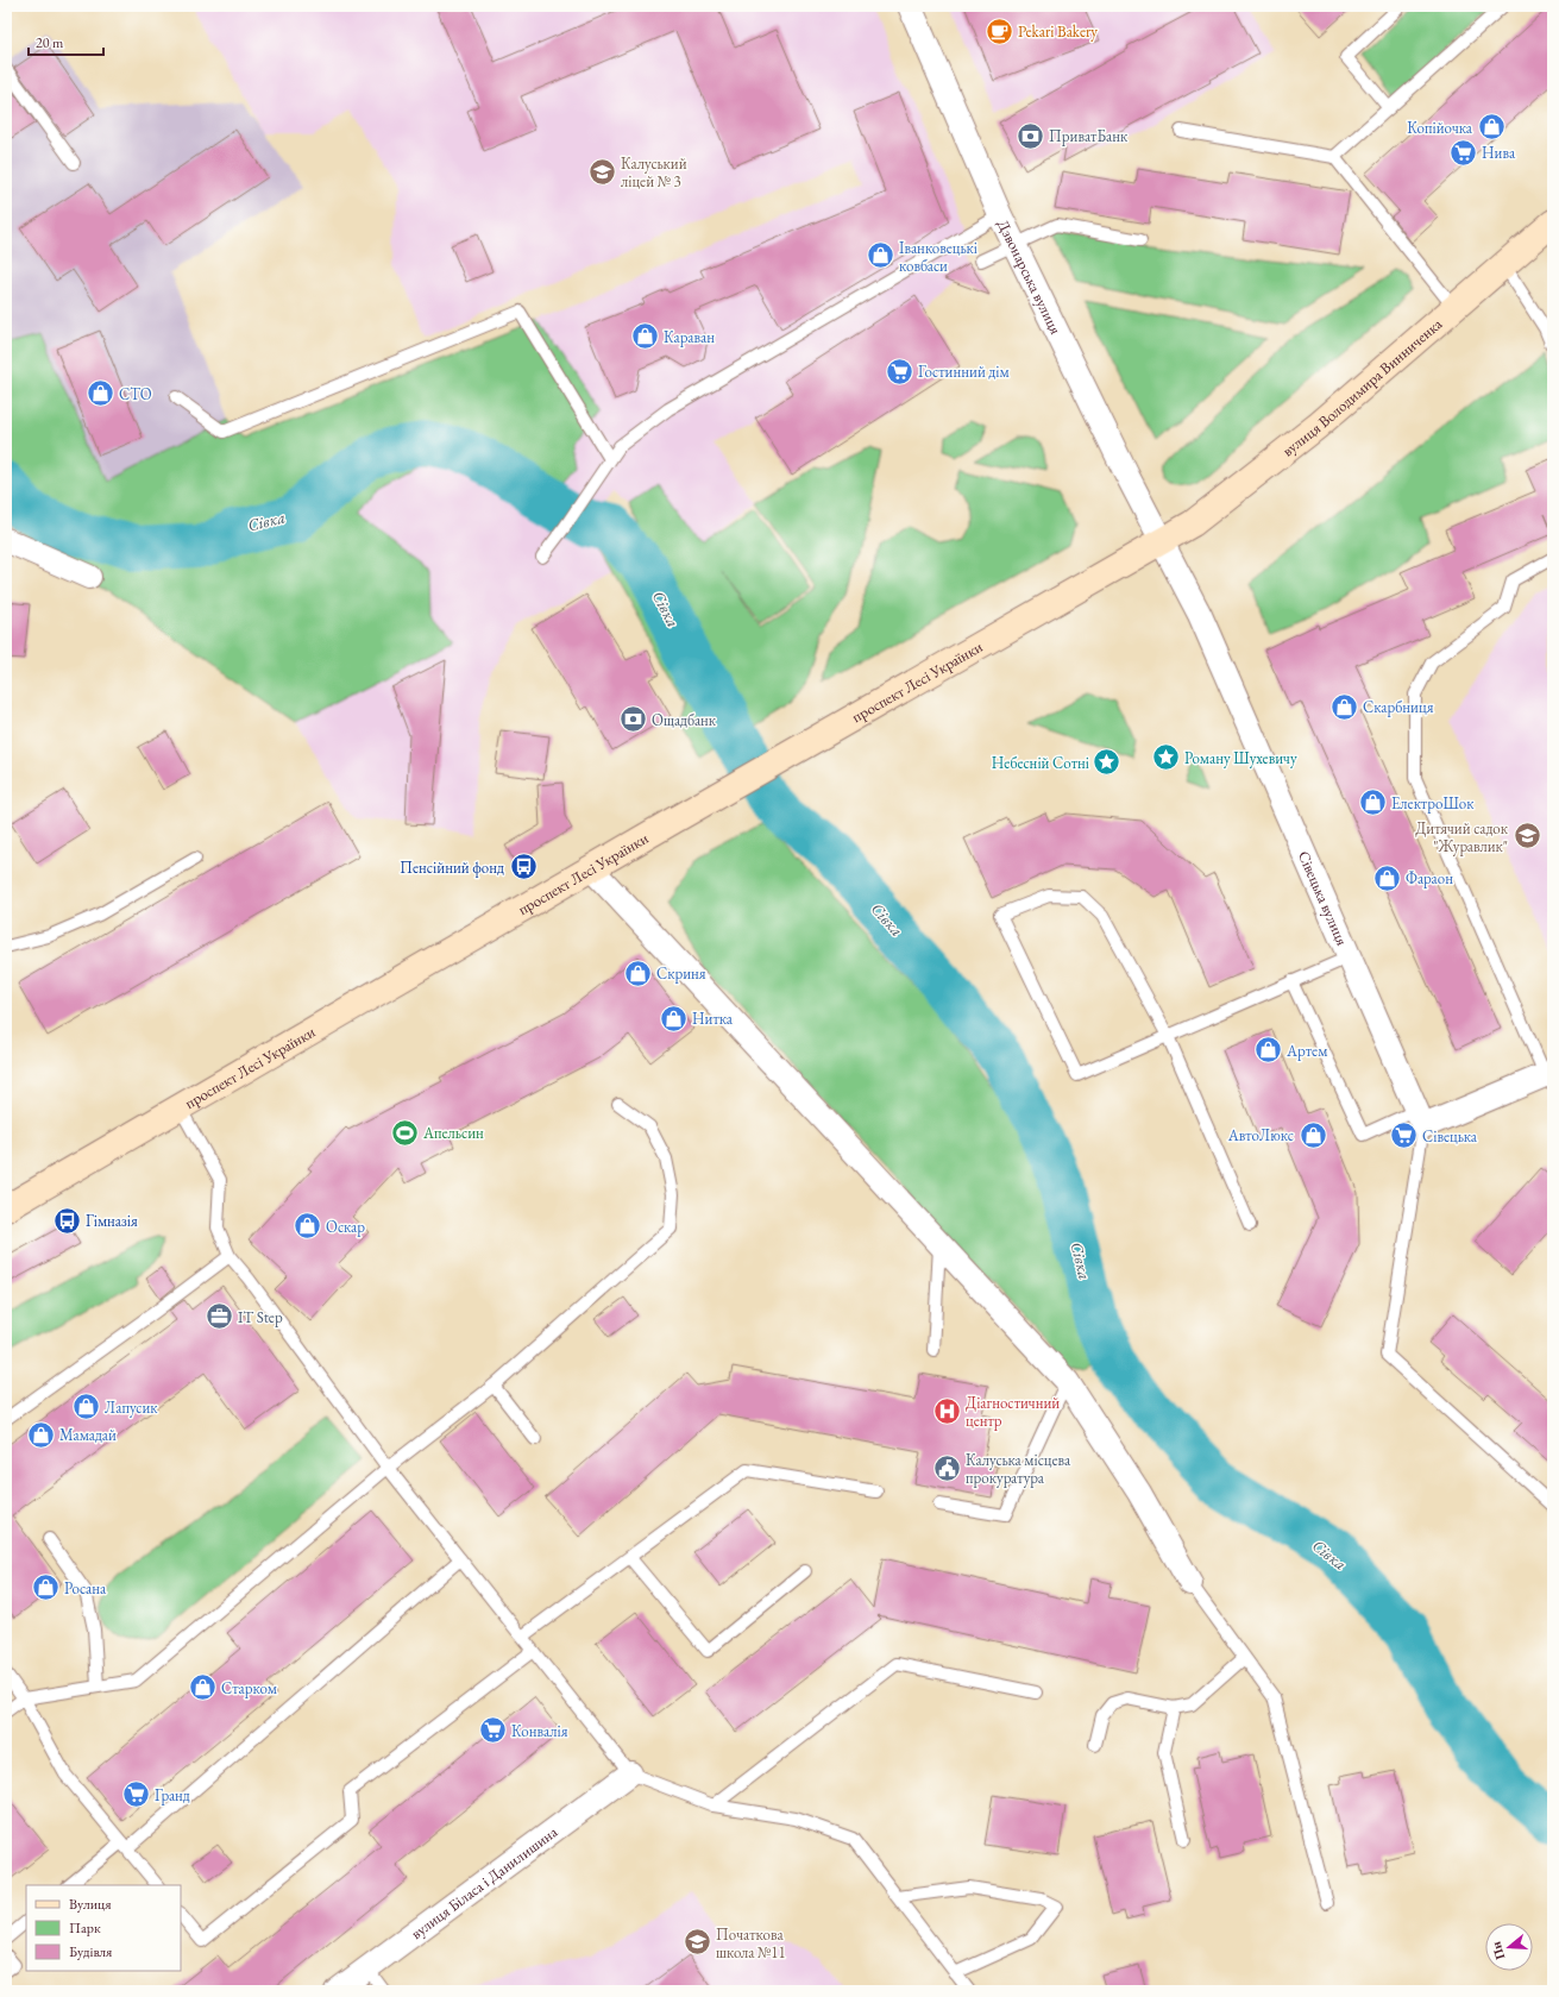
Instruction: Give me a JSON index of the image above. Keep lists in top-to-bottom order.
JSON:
{
  "streets": {
    "main road": ["вулиця Володимира Винниченка", "проспект Лесі Українки"],
    "street": ["Дзвонарська вулиця", "Сівецька вулиця", "вулиця Біласа і Данилишина"]
  },
  "crossings": [
    ["Дзвонарська вулиця", "вулиця Володимира Винниченка"],
    ["Дзвонарська вулиця", "проспект Лесі Українки"],
    ["Дзвонарська вулиця", "Сівецька вулиця"],
    ["вулиця Володимира Винниченка", "проспект Лесі Українки"],
    ["вулиця Володимира Винниченка", "Сівецька вулиця"],
    ["проспект Лесі Українки", "Сівецька вулиця"]
  ],
  "water": ["Сівка"],
  "places": {
    "cafe": ["Pekari Bakery"],
    "shop": [
      "Копійочка",
      "Іванковецькі ковбаси",
      "Караван",
      "СТО",
      "Скарбниця",
      "ЕлектроШок",
      "Фараон",
      "Скриня",
      "Нитка",
      "Артем",
      "АвтоЛюкс",
      "Оскар",
      "Лапусик",
      "Мамадай",
      "Росана",
      "Старком"
    ],
    "bank": ["ПриватБанк", "Ощадбанк"],
    "supermarket": [
      "Нива",
      "Гостинний дім",
      "Сівецька",
      "Конвалія",
      "Гранд"
    ],
    "school or university": ["Калуський ліцей № 3", "Дитячий садок \"Журавлик\"", "Початкова школа №11"],
    "place": ["Роману Шухевичу", "Небесній Сотні"],
    "bus stop": ["Пенсійний фонд", "Гімназія"],
    "sports": ["Апельсин"],
    "office": ["IT Step"],
    "hospital": ["Діагностичний центр"],
    "public building": ["Калуська місцева прокуратура"]
  },
  "legend": ["Вулиця", "Парк", "Будівля"],
  "scale_bar": "20 m",
  "north": "left"
}
